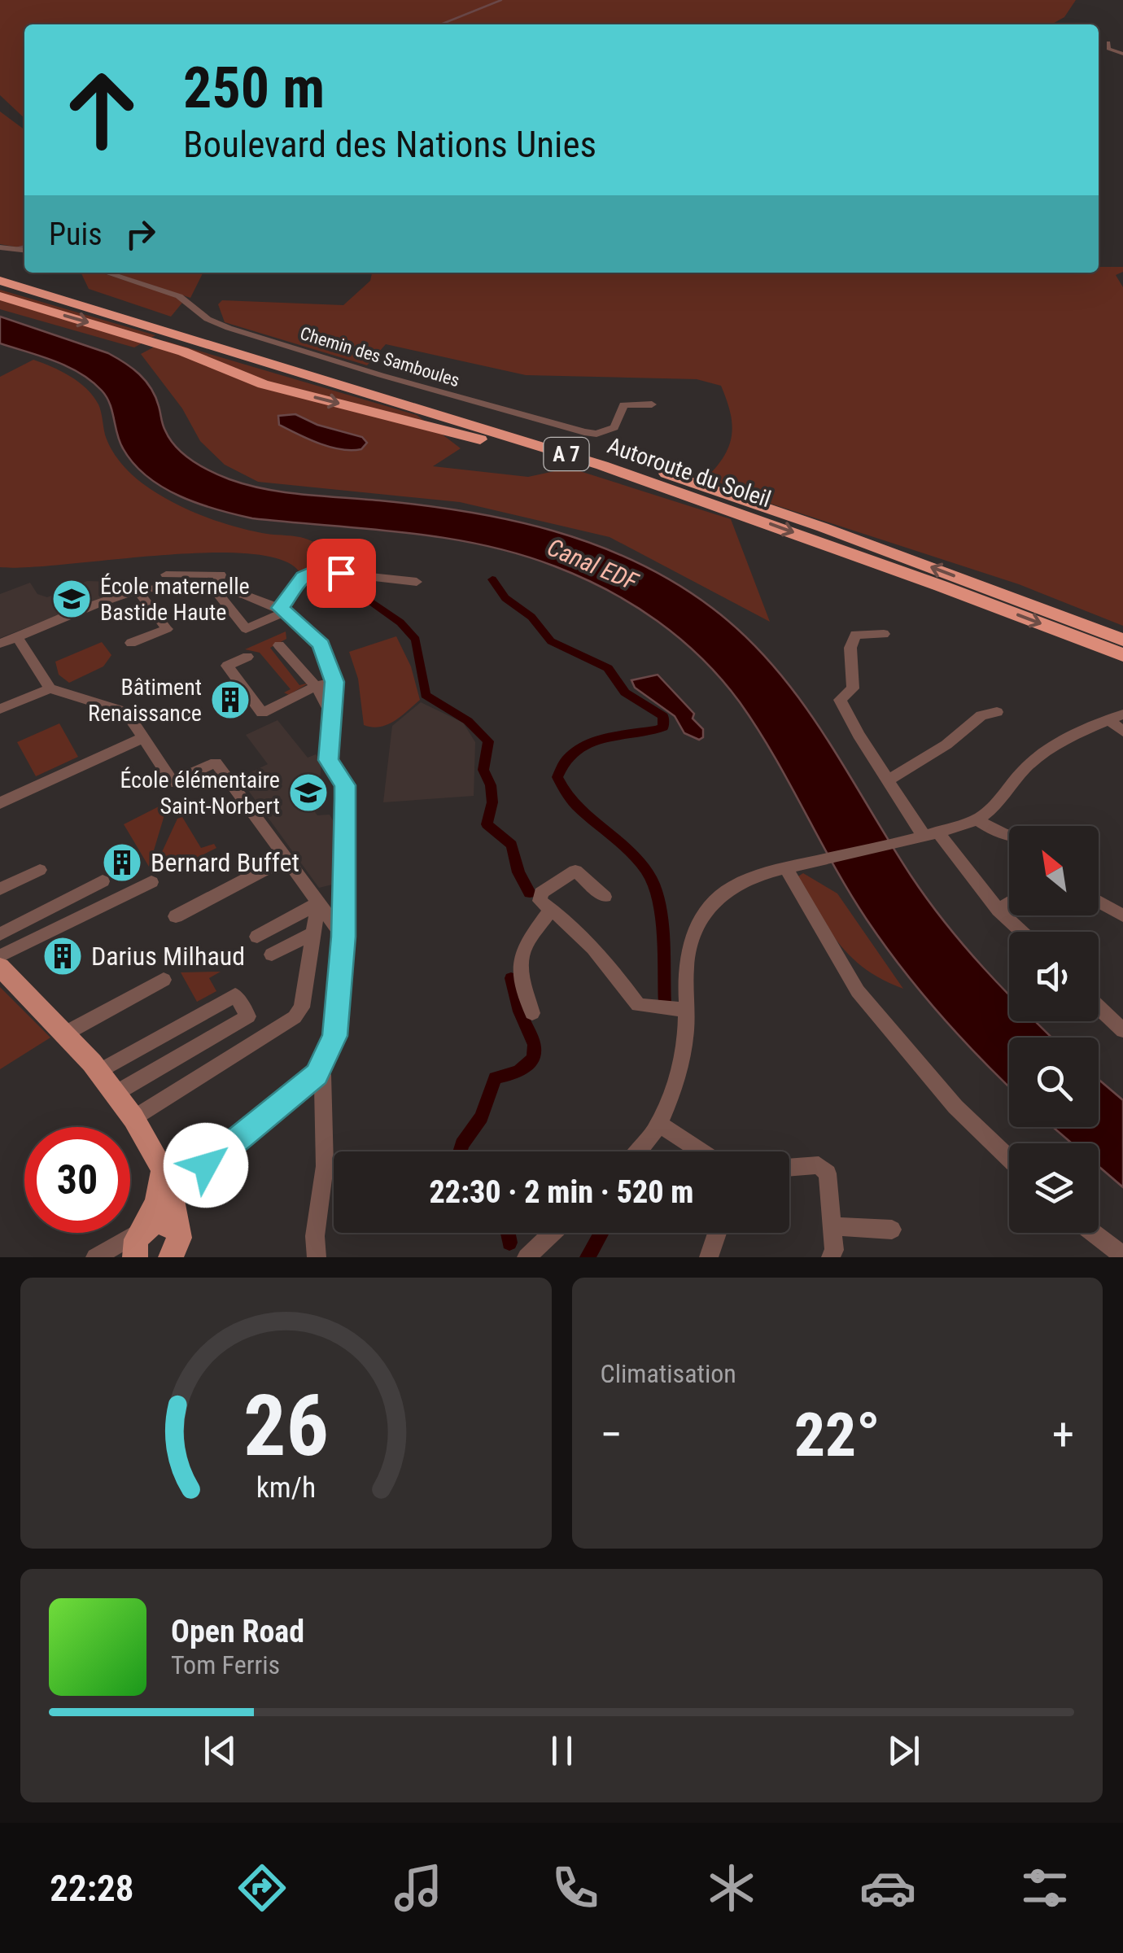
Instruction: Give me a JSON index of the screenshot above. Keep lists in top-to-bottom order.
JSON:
{
  "streets": {
    "highway": ["A 7", "Autoroute du Soleil"],
    "street": ["Chemin des Samboules"]
  },
  "water": ["Canal EDF"],
  "places": {
    "school or university": ["École maternelle Bastide Haute", "École élémentaire Saint-Norbert"],
    "building": ["Bâtiment Renaissance", "Bernard Buffet", "Darius Milhaud"]
  },
  "north": "top left",
  "page": {
    "turn": ["250 m", "Boulevard des Nations Unies"],
    "then": "Puis",
    "limit": "30",
    "trip": "22:30 · 2 min · 520 m",
    "tile": "Climatisation",
    "heat": ["−", "22°", "+"],
    "song": ["Open Road", "Tom Ferris"],
    "tabs": "22:28",
    "gauge": ["26", "km/h"]
  }
}
